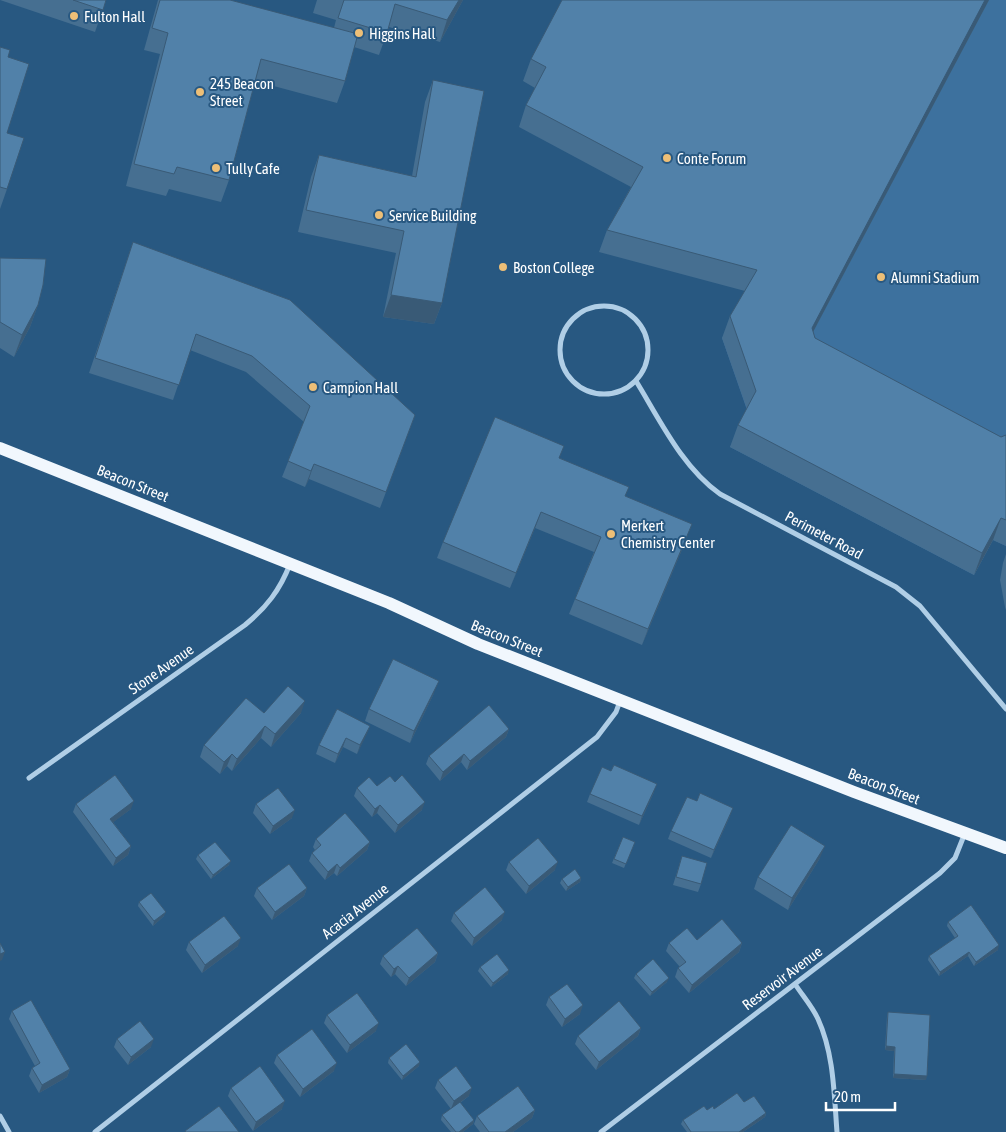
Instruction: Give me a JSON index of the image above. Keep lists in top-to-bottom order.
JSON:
{
  "streets": {
    "main road": ["Beacon Street"],
    "street": [
      "Perimeter Road",
      "Stone Avenue",
      "Acacia Avenue",
      "Reservoir Avenue"
    ]
  },
  "crossings": [
    ["Beacon Street", "Stone Avenue"],
    ["Beacon Street", "Acacia Avenue"],
    ["Beacon Street", "Reservoir Avenue"]
  ],
  "places": [
    "Fulton Hall",
    "Higgins Hall",
    "245 Beacon Street",
    "Conte Forum",
    "Tully Cafe",
    "Service Building",
    "Boston College",
    "Alumni Stadium",
    "Campion Hall",
    "Merkert Chemistry Center"
  ],
  "scale_bar": "20 m"
}
